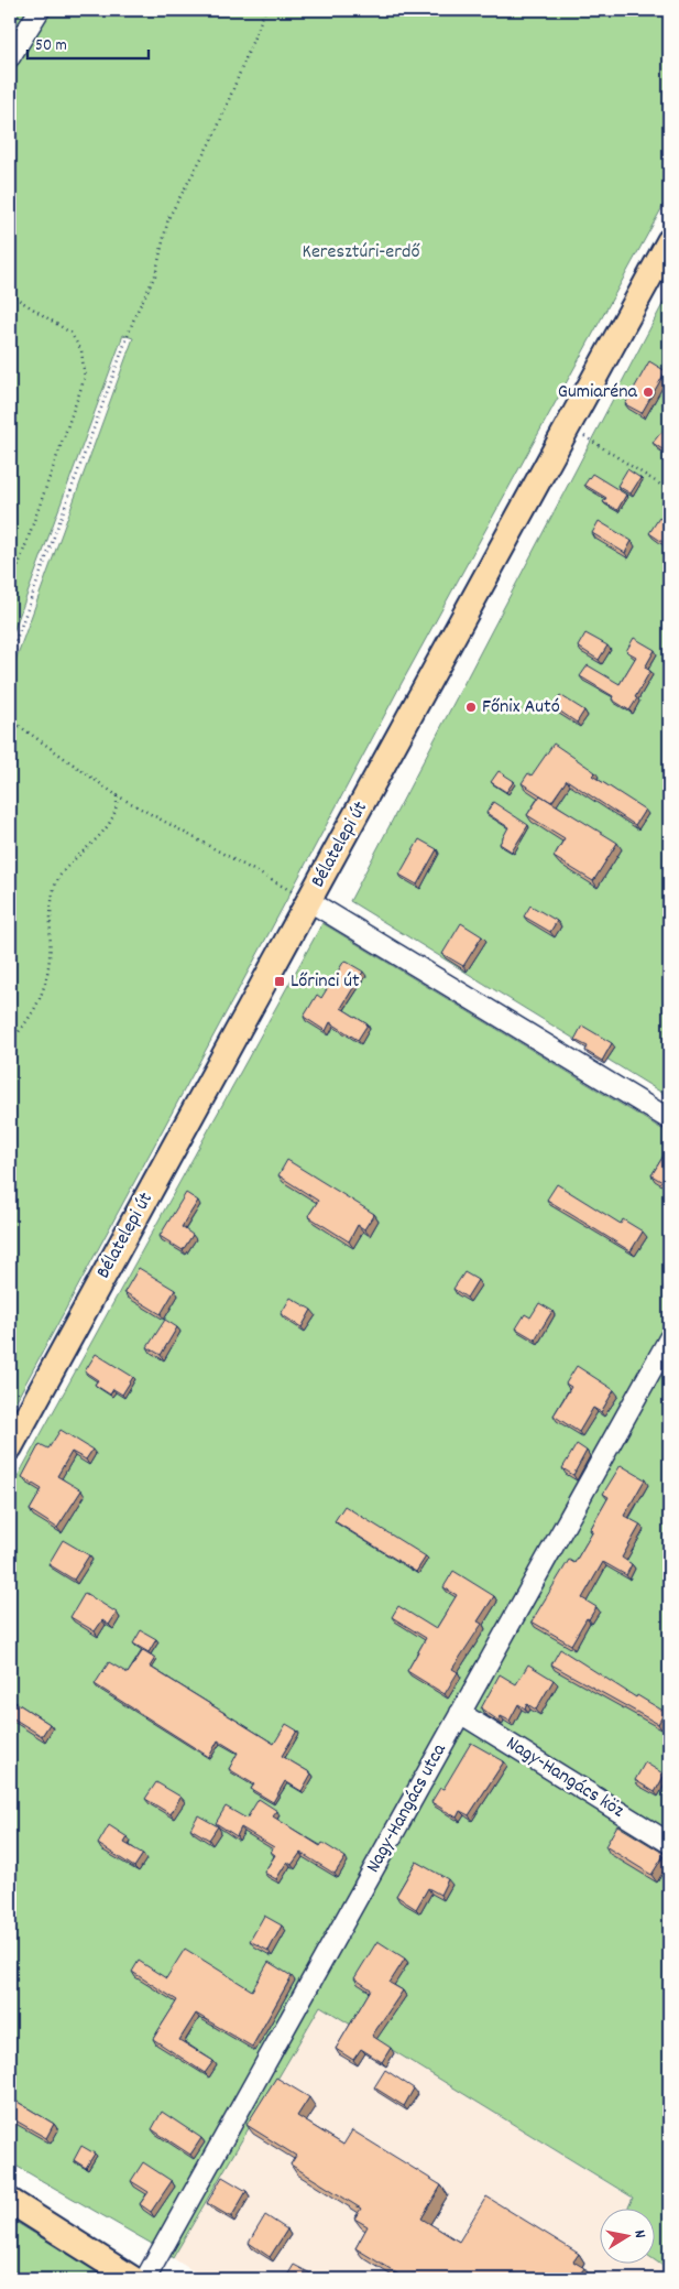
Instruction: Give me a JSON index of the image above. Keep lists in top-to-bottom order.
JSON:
{
  "streets": {
    "main road": ["Bélatelepi út"],
    "street": ["Nagy-Hangács köz", "Nagy-Hangács utca"]
  },
  "crossings": [
    ["Nagy-Hangács köz", "Nagy-Hangács utca"]
  ],
  "parks": ["Keresztúri-erdő"],
  "places": {
    "other": ["Gumiaréna", "Főnix Autó"],
    "transit": ["Lőrinci út"]
  },
  "scale_bar": "50 m",
  "north": "right"
}
